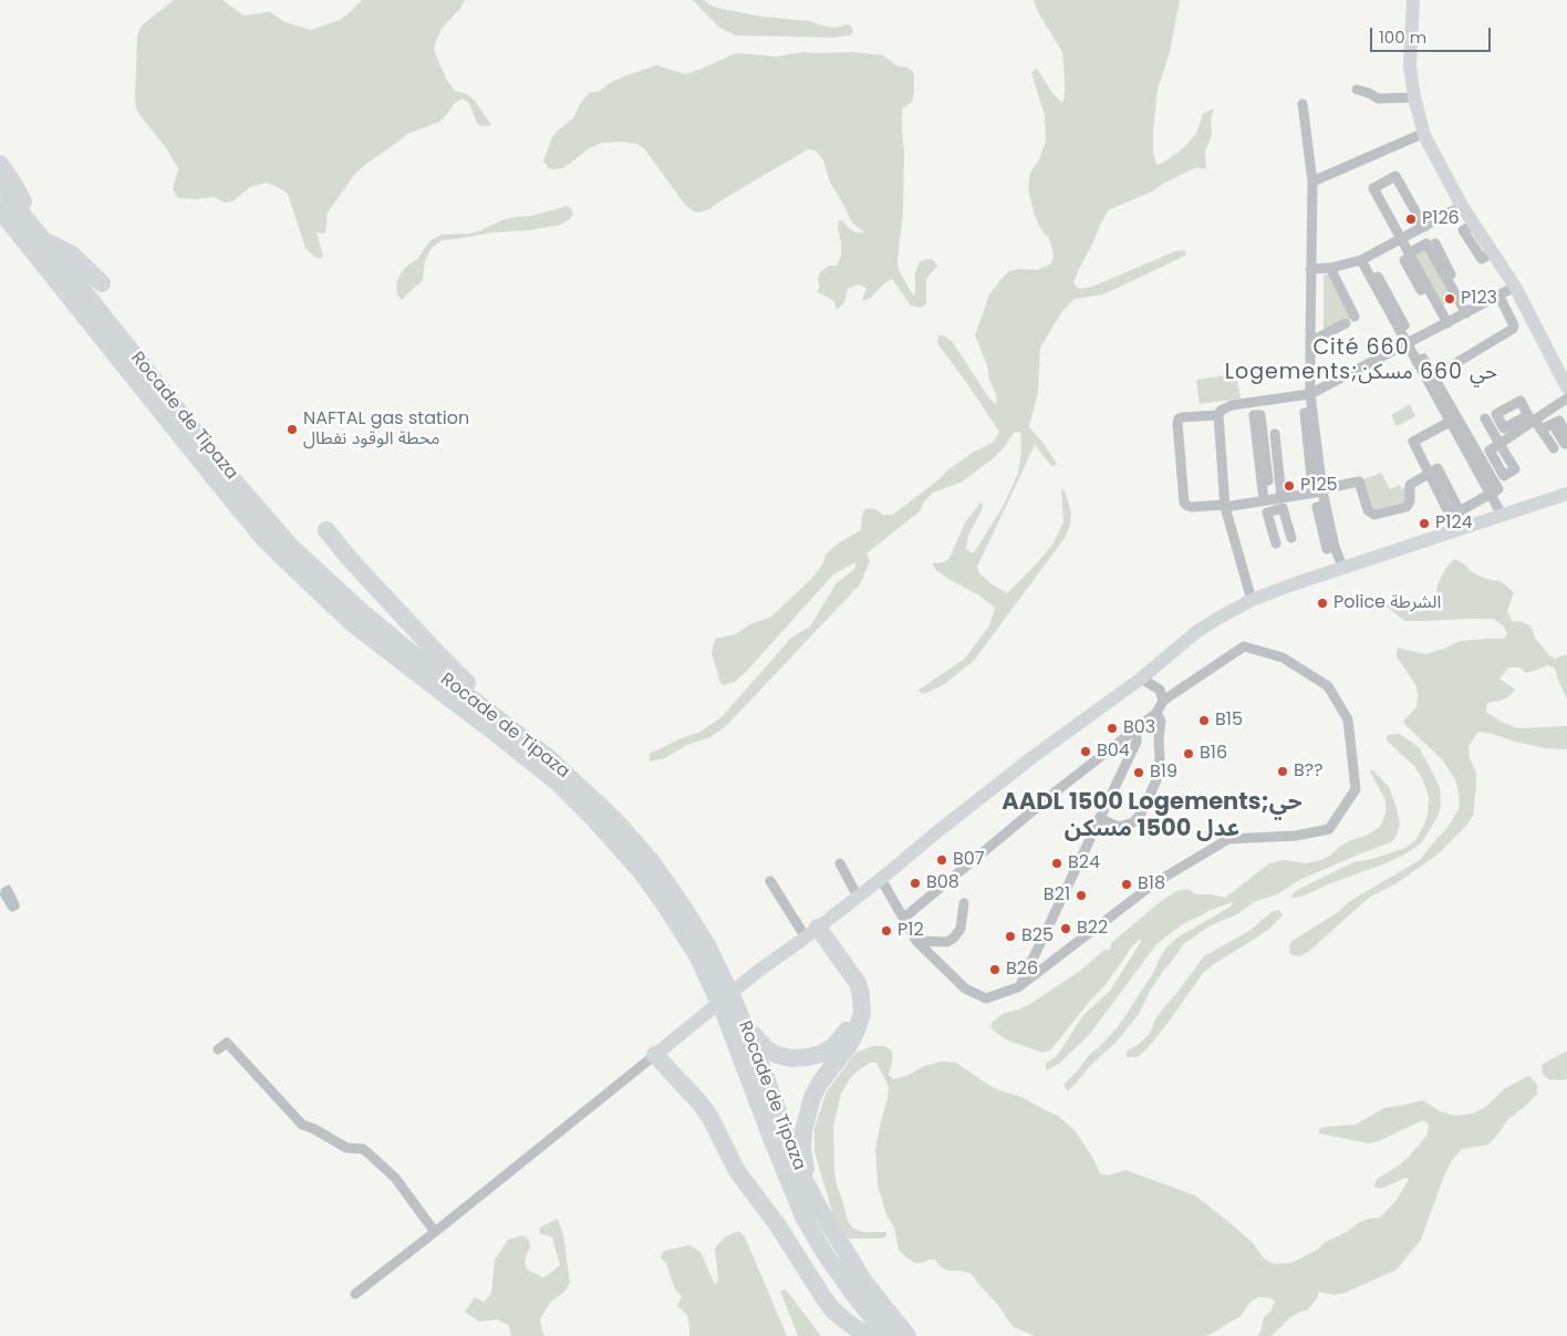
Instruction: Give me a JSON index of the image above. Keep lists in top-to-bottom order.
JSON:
{
  "streets": {
    "highway": ["Rocade de Tipaza"]
  },
  "districts": ["Cité 660 Logements;حي 660 مسكن", "AADL 1500 Logements;حي عدل 1500 مسكن"],
  "places": [
    "P126",
    "P123",
    "NAFTAL gas station محطة الوقود نفطال",
    "P125",
    "P124",
    "Police الشرطة",
    "B15",
    "B03",
    "B04",
    "B16",
    "B??",
    "B19",
    "B07",
    "B24",
    "B08",
    "B18",
    "B21",
    "B22",
    "P12",
    "B25",
    "B26"
  ],
  "scale_bar": "100 m"
}
